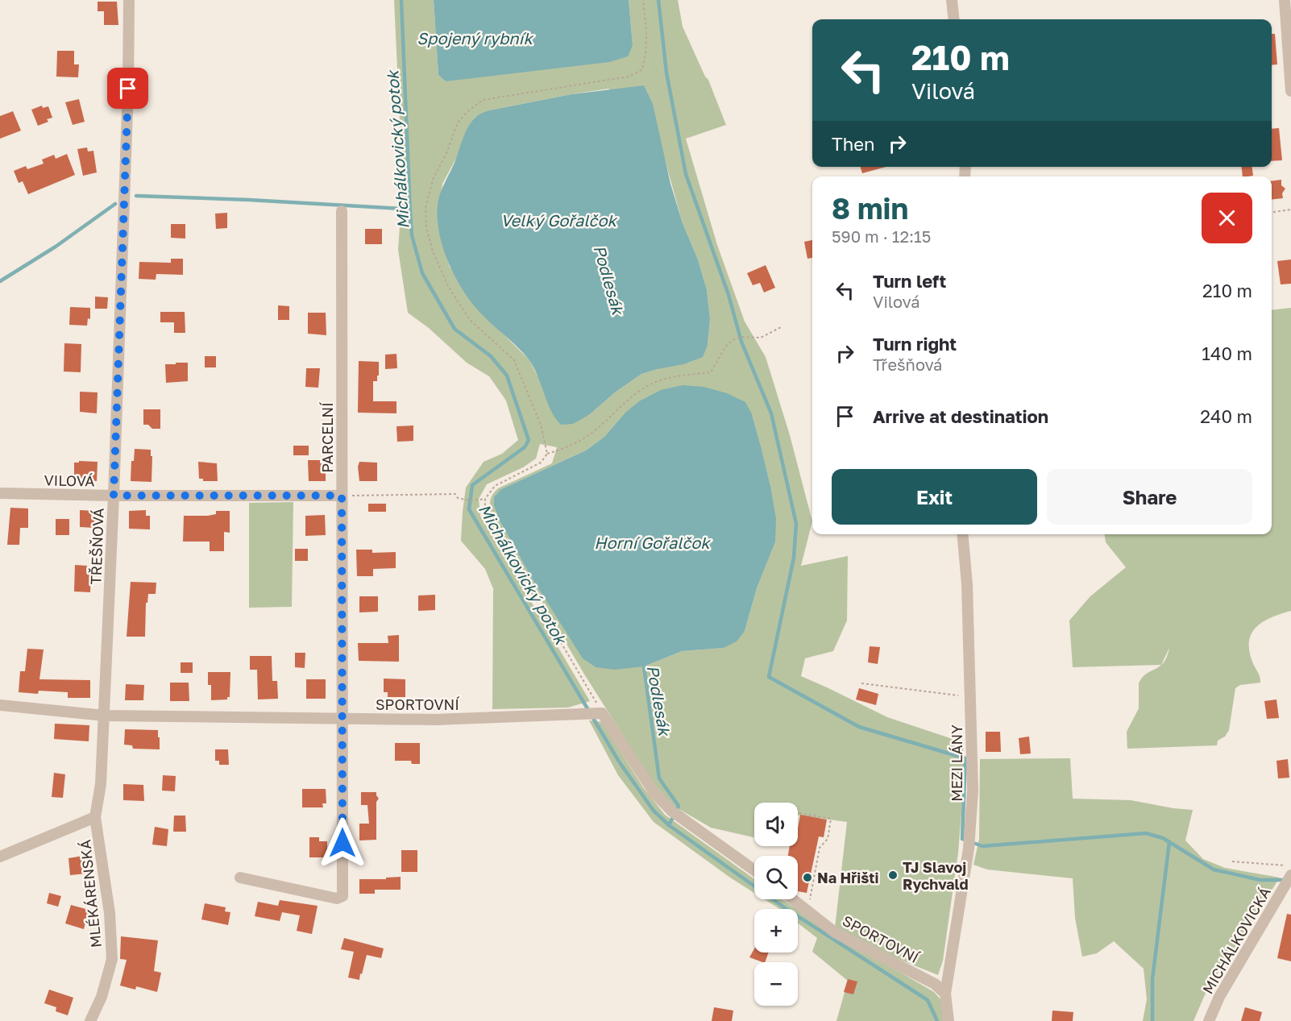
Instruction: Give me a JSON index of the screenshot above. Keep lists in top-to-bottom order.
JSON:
{
  "streets": {
    "street": [
      "PARCELNÍ",
      "VILOVÁ",
      "TŘEŠŇOVÁ",
      "SPORTOVNÍ",
      "MEZI LÁNY",
      "MLÉKÁRENSKÁ",
      "MICHÁLKOVICKÁ"
    ]
  },
  "crossings": [
    ["PARCELNÍ", "VILOVÁ"],
    ["PARCELNÍ", "SPORTOVNÍ"],
    ["VILOVÁ", "TŘEŠŇOVÁ"],
    ["TŘEŠŇOVÁ", "SPORTOVNÍ"],
    ["TŘEŠŇOVÁ", "MLÉKÁRENSKÁ"],
    ["SPORTOVNÍ", "MEZI LÁNY"]
  ],
  "water": [
    "Spojený rybník",
    "Michálkovický potok",
    "Velký Gořalčok",
    "Podlesák",
    "Horní Gořalčok"
  ],
  "places": ["TJ Slavoj Rychvald", "Na Hřišti"],
  "page": {
    "turn": ["210 m", "Vilová"],
    "then": "Then",
    "heading": ["8 min", "590 m · 12:15"],
    "list": [
      {
        "name": "Turn left",
        "note": "Vilová",
        "value": "210 m"
      },
      {
        "name": "Turn right",
        "note": "Třešňová",
        "value": "140 m"
      },
      {
        "name": "Arrive at destination",
        "value": "240 m"
      }
    ],
    "buttons": ["Exit", "Share"],
    "map_buttons": ["+", "−"]
  }
}
